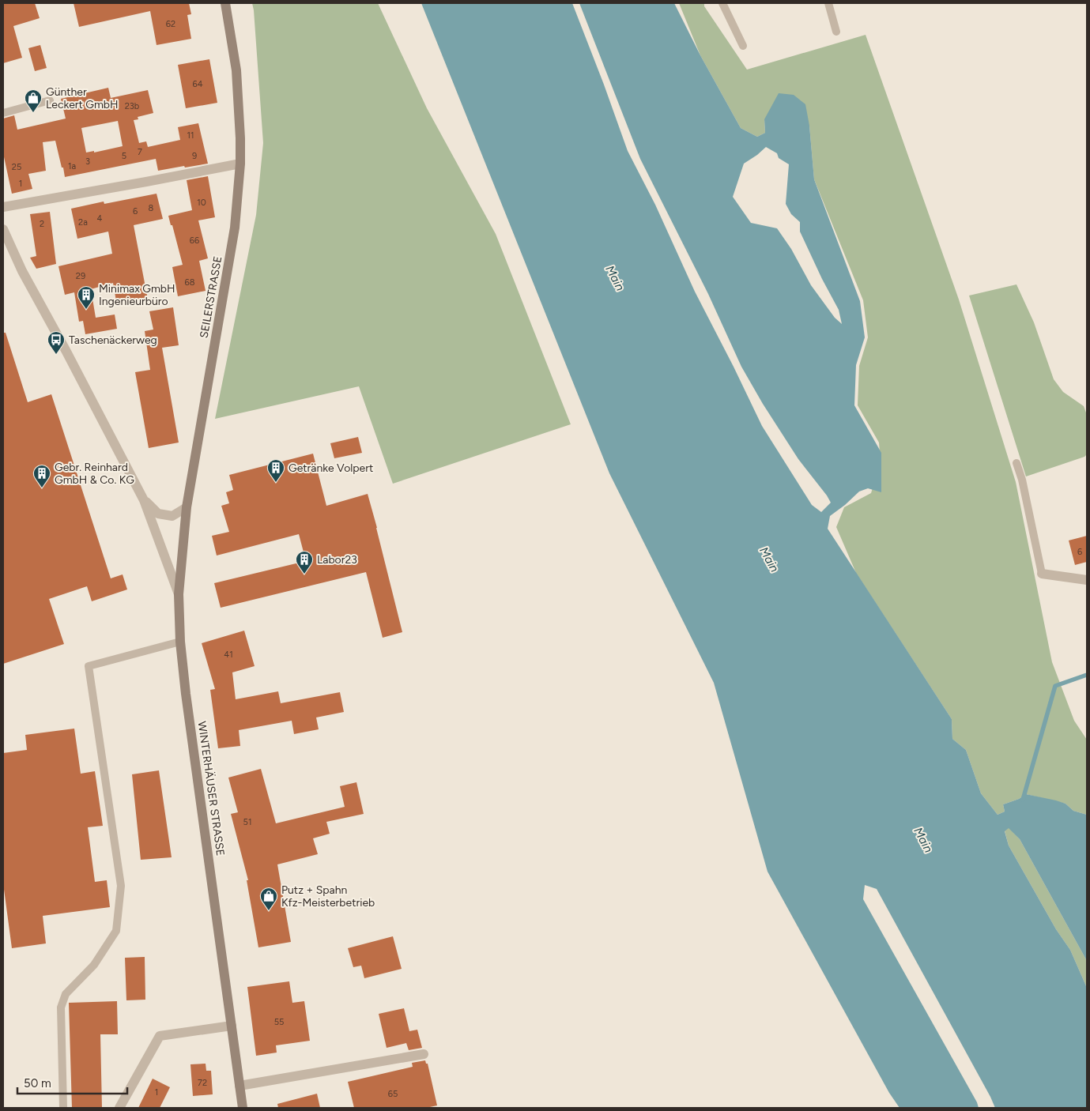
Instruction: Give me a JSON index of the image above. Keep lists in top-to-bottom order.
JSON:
{
  "streets": {
    "main road": ["SEILERSTRASSE", "WINTERHÄUSER STRASSE"]
  },
  "crossings": [
    ["SEILERSTRASSE", "WINTERHÄUSER STRASSE"]
  ],
  "water": ["Main"],
  "places": {
    "shop": ["Günther Leckert GmbH", "Putz + Spahn Kfz-Meisterbetrieb"],
    "building": [
      "Minimax GmbH Ingenieurbüro",
      "Getränke Volpert",
      "Gebr. Reinhard GmbH & Co. KG",
      "Labor23"
    ],
    "bus stop": ["Taschenäckerweg"]
  },
  "house_numbers": [
    "62",
    "64",
    "23b",
    "11",
    "7",
    "5",
    "9",
    "3",
    "1a",
    "25",
    "1",
    "10",
    "8",
    "6",
    "4",
    "2a",
    "2",
    "66",
    "29",
    "68",
    "6",
    "41",
    "51",
    "55",
    "72",
    "1",
    "65"
  ],
  "scale_bar": "50 m"
}
